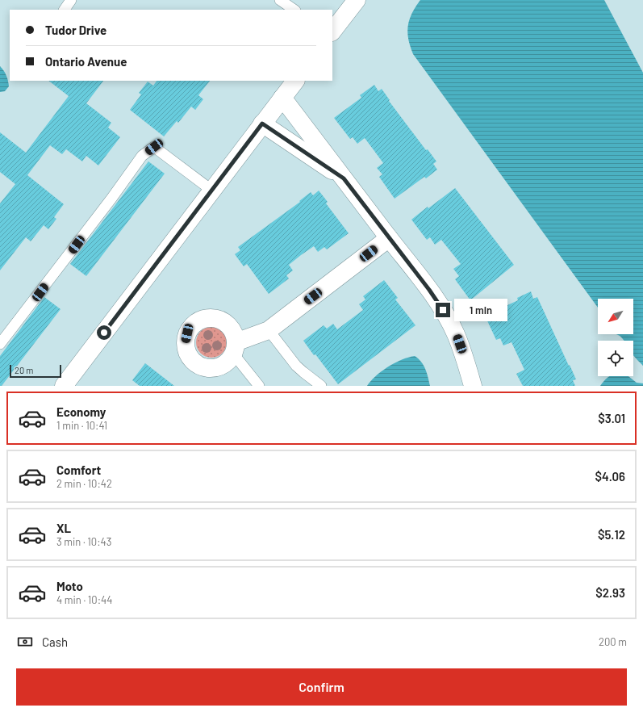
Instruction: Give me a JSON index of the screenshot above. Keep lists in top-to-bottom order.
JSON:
{
  "scale_bar": "20 m",
  "north": "bottom left",
  "page": {
    "banner": ["Tudor Drive", "Ontario Avenue"],
    "bubble": "1 min",
    "scale": "20 m",
    "list": [
      {
        "name": "Economy",
        "note": "1 min · 10:41",
        "value": "$3.01"
      },
      {
        "name": "Comfort",
        "note": "2 min · 10:42",
        "value": "$4.06"
      },
      {
        "name": "XL",
        "note": "3 min · 10:43",
        "value": "$5.12"
      },
      {
        "name": "Moto",
        "note": "4 min · 10:44",
        "value": "$2.93"
      }
    ],
    "pay": ["Cash", "200 m"],
    "buttons": "Confirm"
  }
}
